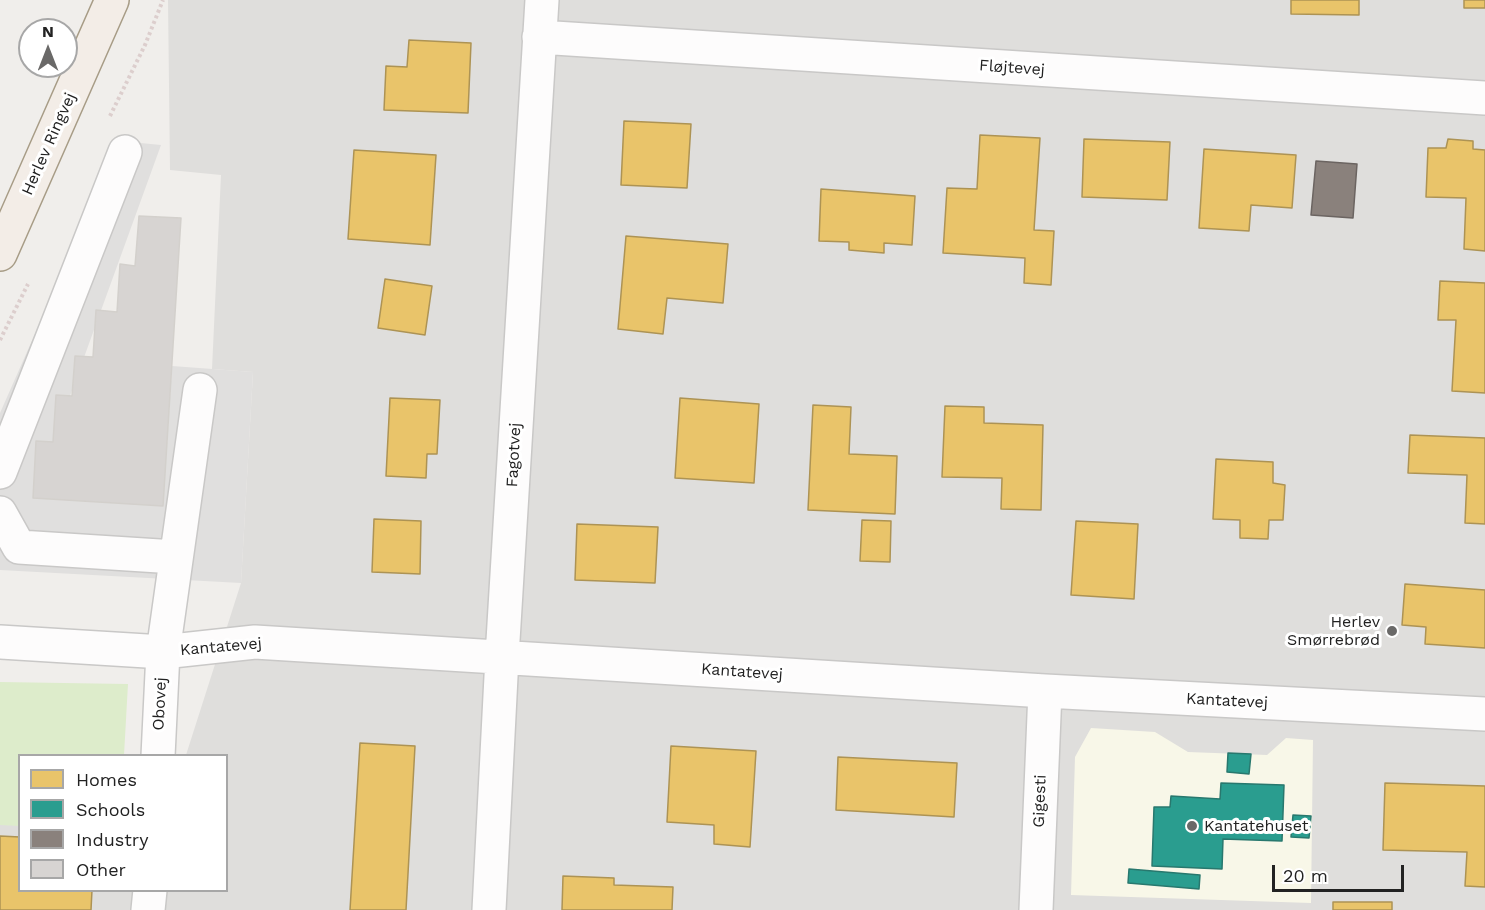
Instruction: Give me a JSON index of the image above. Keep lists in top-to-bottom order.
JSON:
{
  "streets": {
    "main road": ["Herlev Ringvej"],
    "street": [
      "Fløjtevej",
      "Fagotvej",
      "Kantatevej",
      "Obovej",
      "Gigesti"
    ]
  },
  "crossings": [
    ["Fløjtevej", "Fagotvej"],
    ["Fagotvej", "Kantatevej"],
    ["Kantatevej", "Obovej"],
    ["Kantatevej", "Gigesti"]
  ],
  "places": ["Herlev Smørrebrød", "Kantatehuset"],
  "legend": [
    "Homes",
    "Schools",
    "Industry",
    "Other"
  ],
  "scale_bar": "20 m",
  "north": "top"
}
